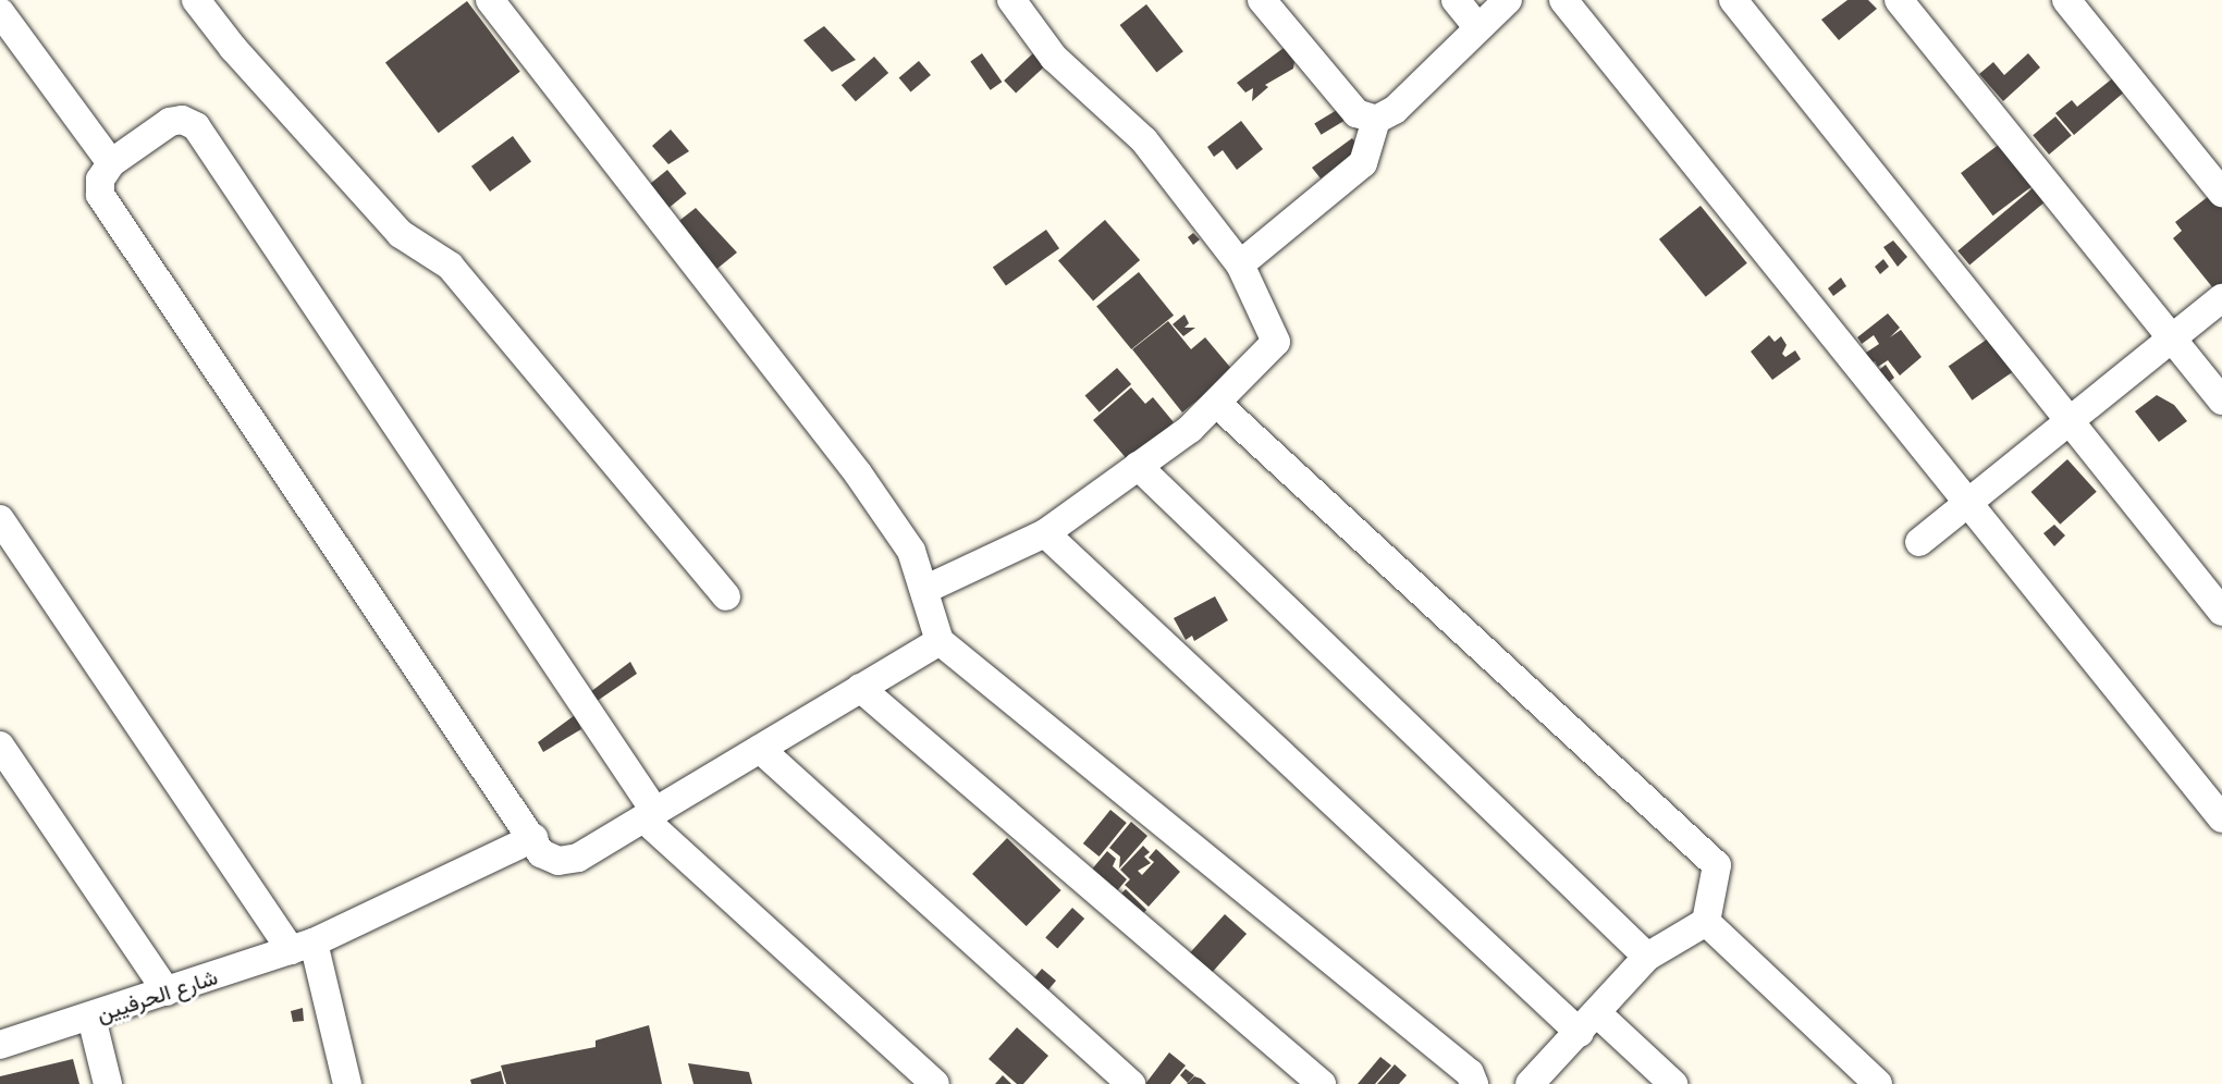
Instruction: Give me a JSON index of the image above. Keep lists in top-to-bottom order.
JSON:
{
  "streets": {
    "street": ["شارع الحرفيين"]
  }
}
